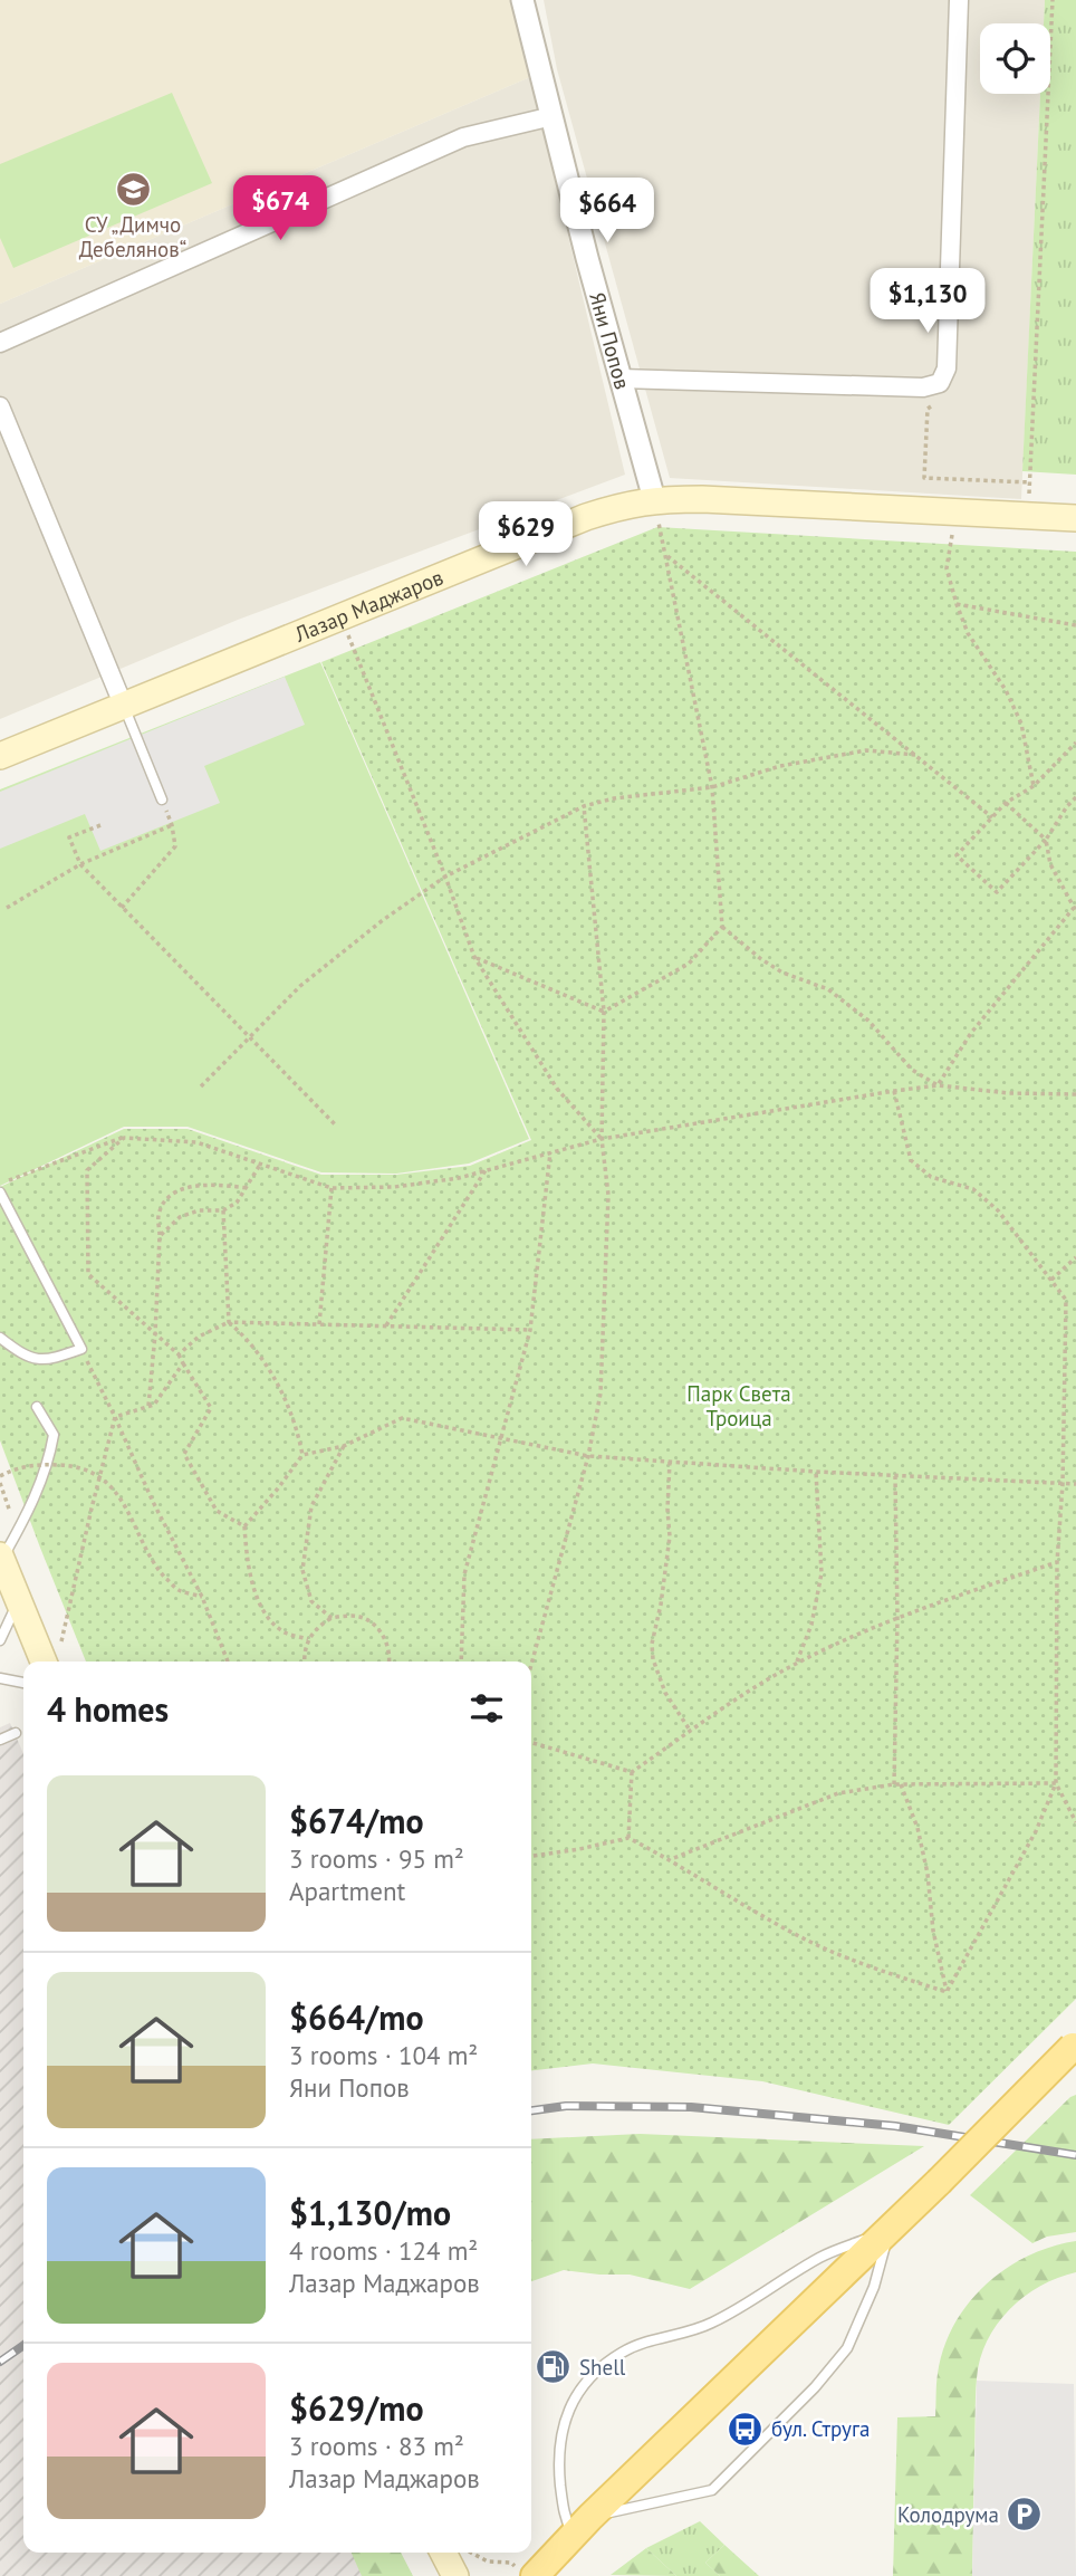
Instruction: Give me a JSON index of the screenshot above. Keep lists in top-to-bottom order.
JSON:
{
  "streets": {
    "main road": ["Лазар Маджаров"],
    "street": ["Яни Попов"]
  },
  "crossings": [
    ["Яни Попов", "Лазар Маджаров"]
  ],
  "parks": ["Парк Света Троица"],
  "places": {
    "school or university": ["СУ „Димчо Дебелянов“"],
    "fuel station": ["Shell"],
    "bus stop": ["бул. Струга"],
    "parking": ["Колодрума"]
  },
  "page": {
    "price": [
      "$674",
      "$664",
      "$1,130",
      "$629"
    ],
    "heading": "4 homes",
    "list": [
      {
        "name": "$674/mo",
        "note": "3 rooms · 95 m² · Apartment"
      },
      {
        "name": "$664/mo",
        "note": "3 rooms · 104 m² · Яни Попов"
      },
      {
        "name": "$1,130/mo",
        "note": "4 rooms · 124 m² · Лазар Маджаров"
      },
      {
        "name": "$629/mo",
        "note": "3 rooms · 83 m² · Лазар Маджаров"
      }
    ]
  }
}
